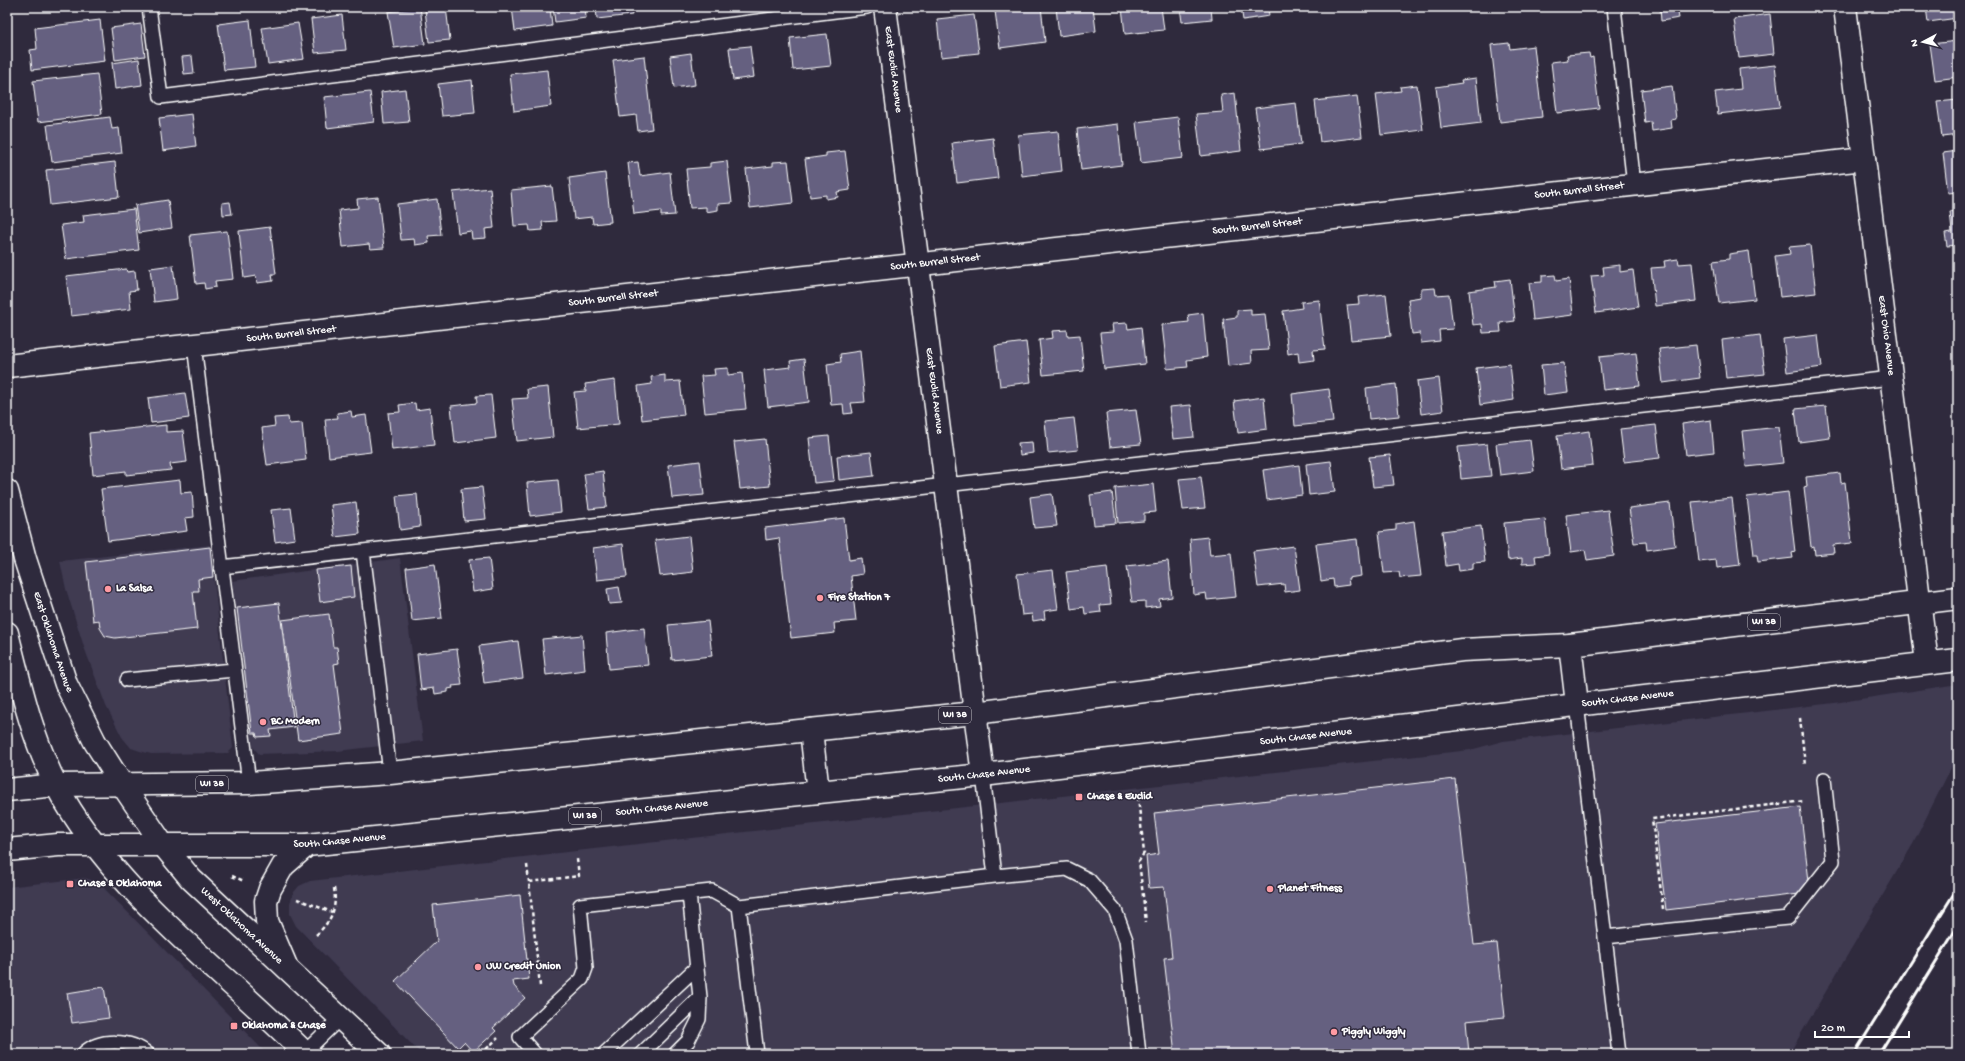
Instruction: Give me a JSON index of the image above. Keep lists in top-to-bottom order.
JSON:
{
  "streets": {
    "main road": [
      "East Euclid Avenue",
      "South Burrell Street",
      "East Ohio Avenue",
      "WI 38",
      "East Oklahoma Avenue",
      "South Chase Avenue",
      "West Oklahoma Avenue"
    ]
  },
  "crossings": [
    ["East Euclid Avenue", "South Burrell Street"],
    ["East Euclid Avenue", "WI 38"],
    ["East Euclid Avenue", "South Chase Avenue"],
    ["South Burrell Street", "East Ohio Avenue"],
    ["East Ohio Avenue", "WI 38"],
    ["East Ohio Avenue", "South Chase Avenue"],
    ["WI 38", "East Oklahoma Avenue"],
    ["WI 38", "West Oklahoma Avenue"],
    ["East Oklahoma Avenue", "West Oklahoma Avenue"],
    ["South Chase Avenue", "West Oklahoma Avenue"]
  ],
  "places": {
    "other": [
      "La Salsa",
      "Fire Station 7",
      "BC Modern",
      "Planet Fitness",
      "UW Credit Union",
      "Piggly Wiggly"
    ],
    "transit": ["Chase & Euclid", "Chase & Oklahoma", "Oklahoma & Chase"]
  },
  "scale_bar": "20 m",
  "north": "left"
}
